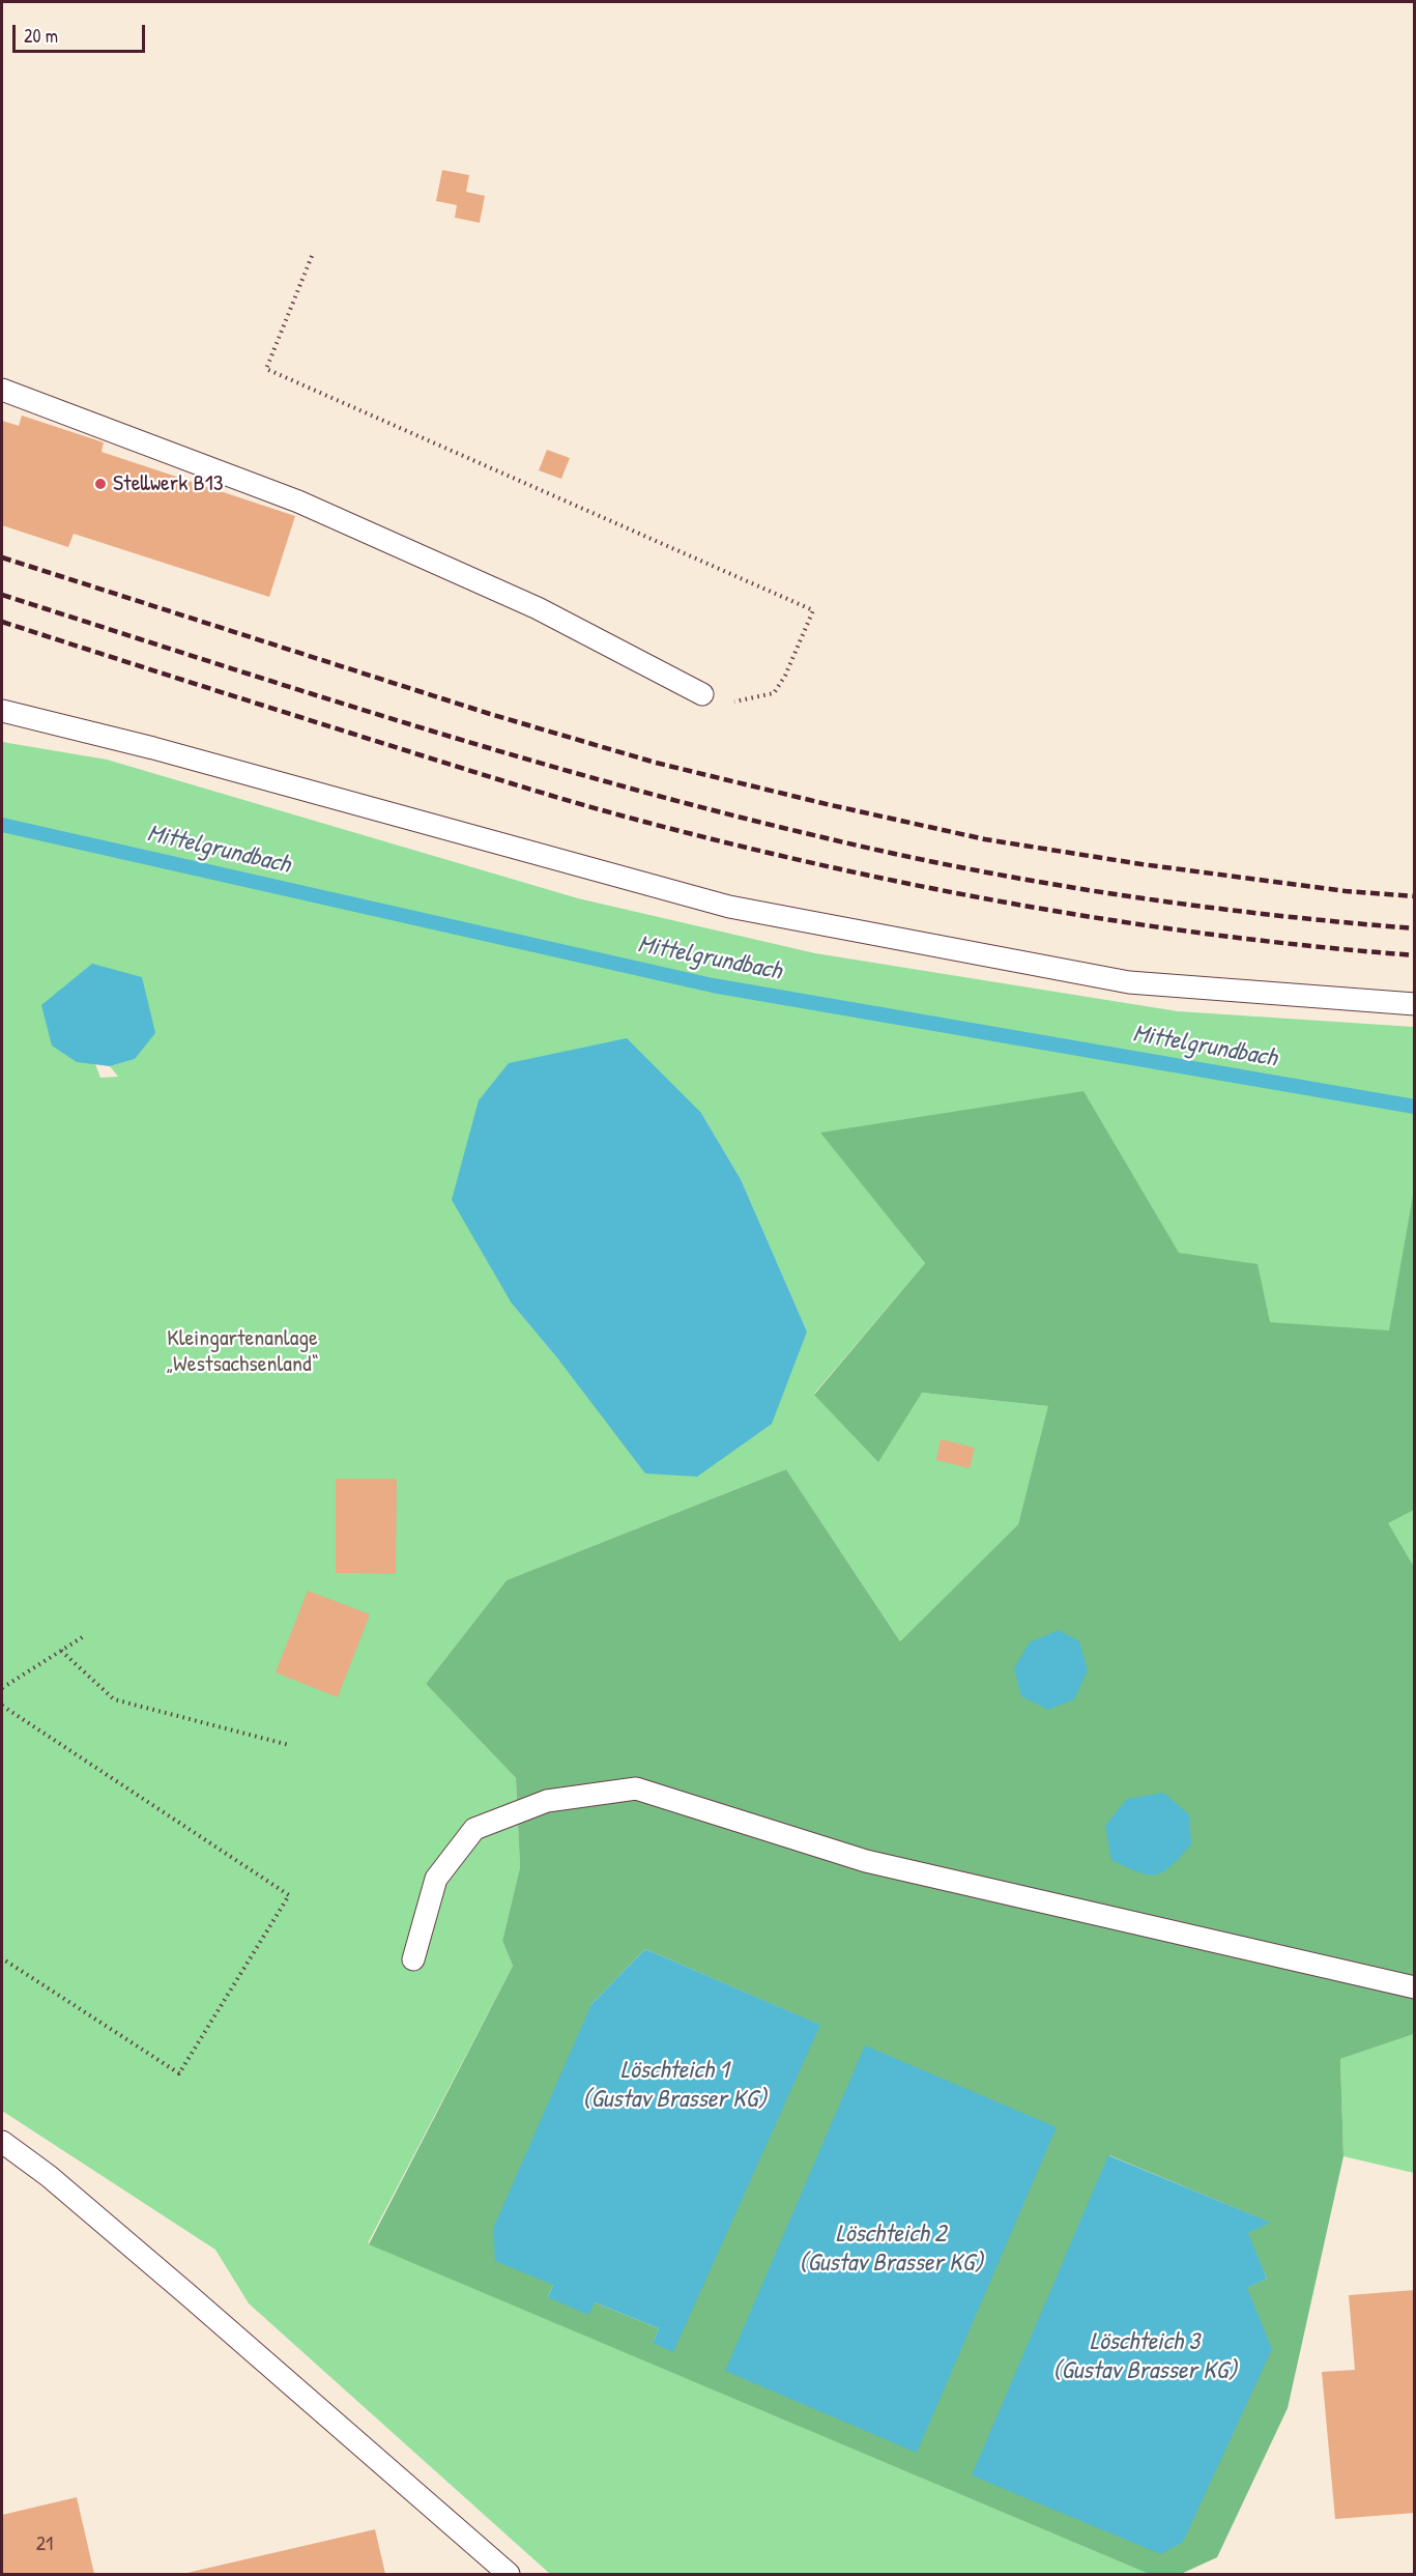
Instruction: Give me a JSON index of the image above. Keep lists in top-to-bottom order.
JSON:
{
  "water": [
    "Mittelgrundbach",
    "Löschteich 1 (Gustav Brasser KG)",
    "Löschteich 2 (Gustav Brasser KG)",
    "Löschteich 3 (Gustav Brasser KG)"
  ],
  "parks": ["Kleingartenanlage „Westsachsenland“"],
  "places": ["Stellwerk B13"],
  "house_numbers": ["21"],
  "scale_bar": "20 m"
}
